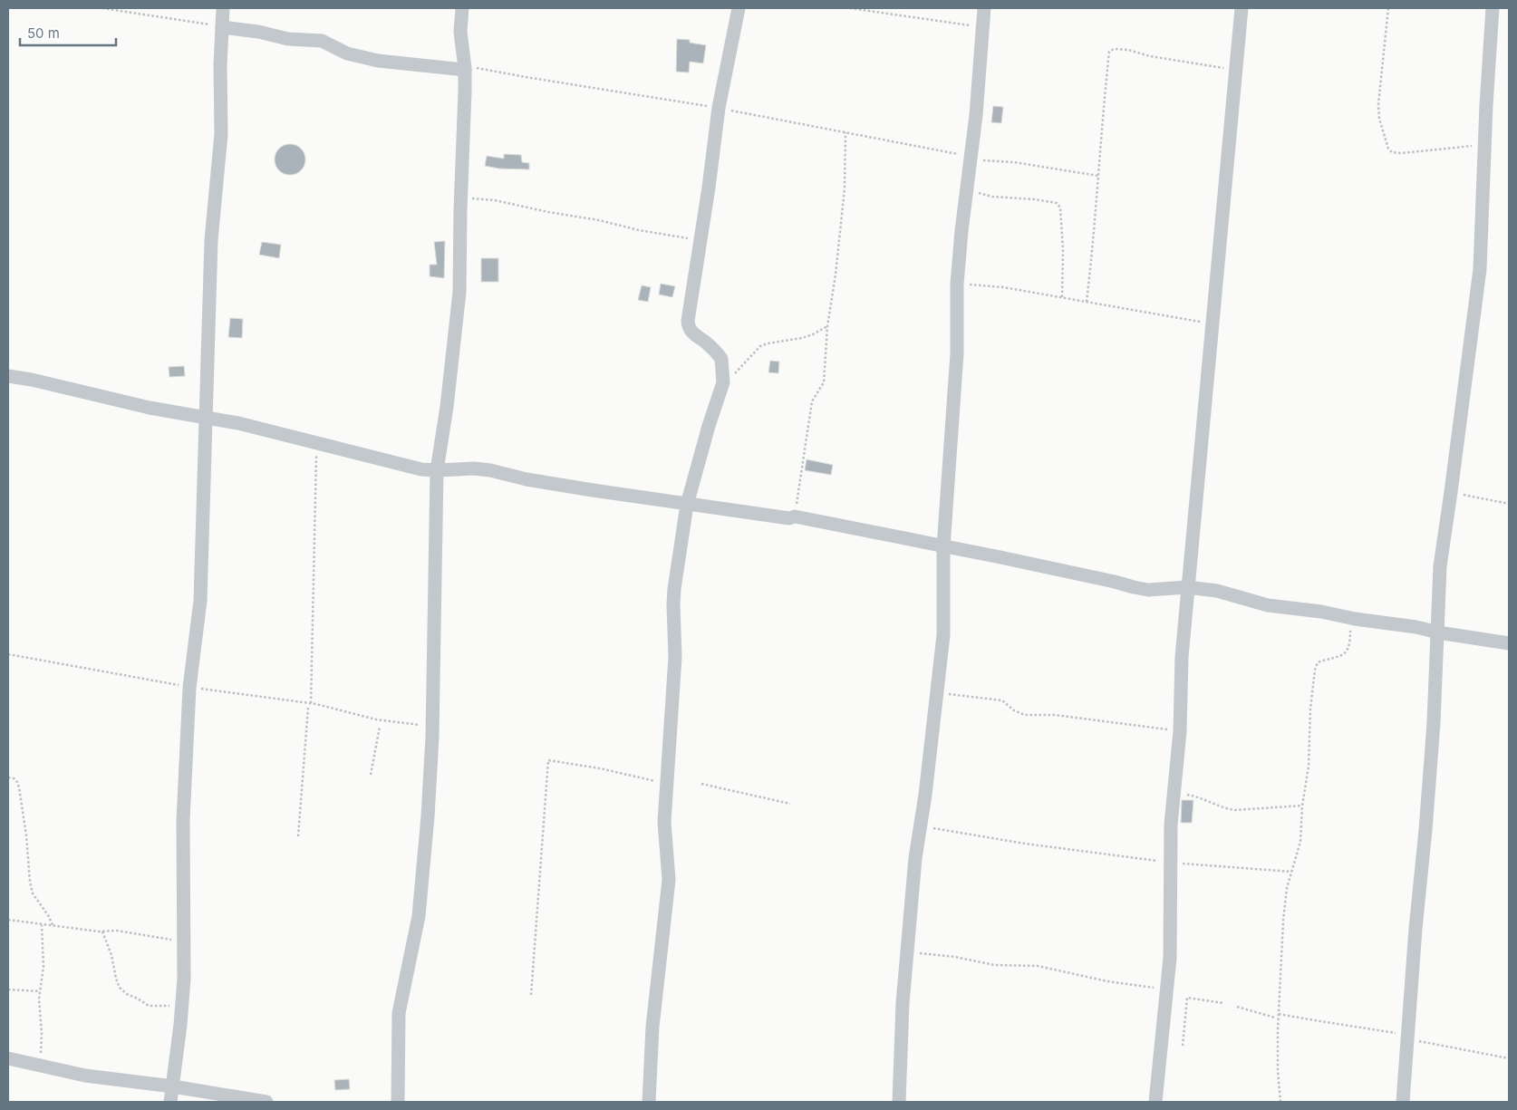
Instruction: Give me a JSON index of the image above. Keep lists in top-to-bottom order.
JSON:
{
  "scale_bar": "50 m"
}
